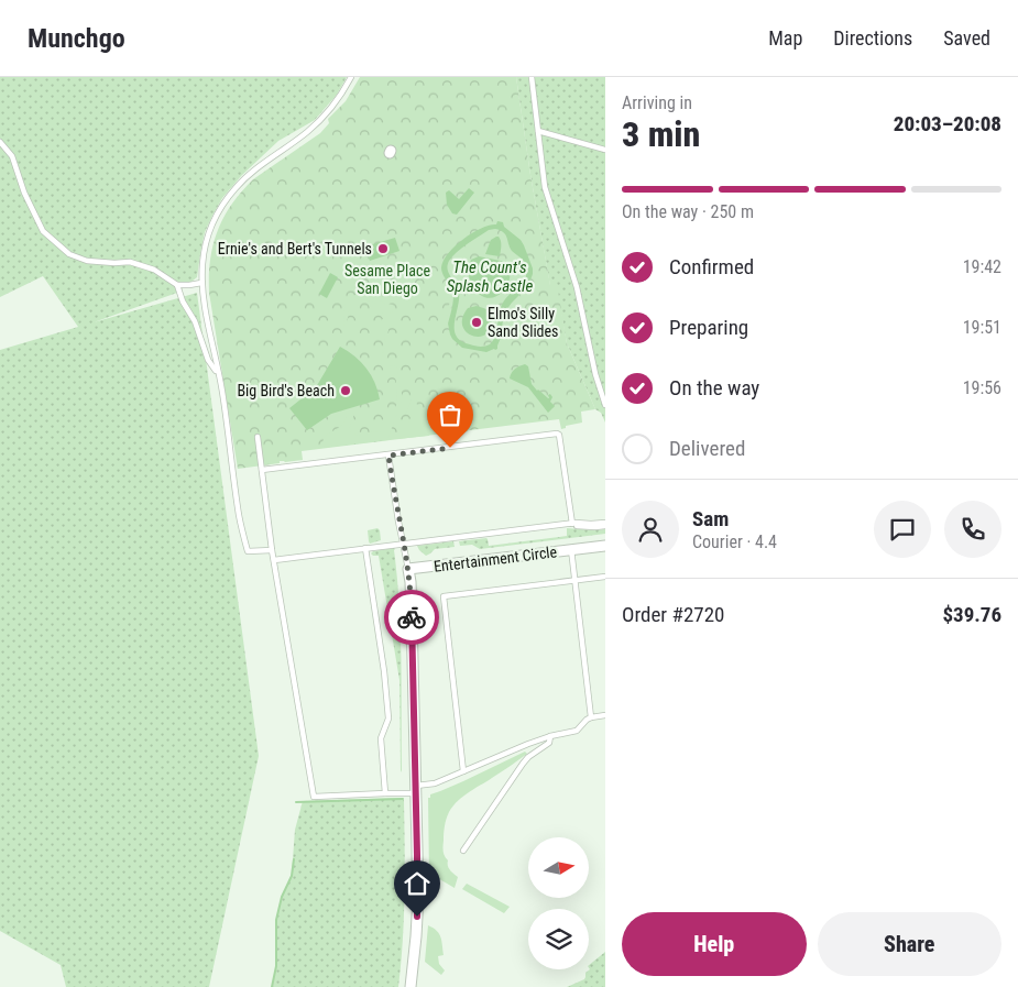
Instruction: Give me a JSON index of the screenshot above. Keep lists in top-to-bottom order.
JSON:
{
  "streets": {
    "street": ["Entertainment Circle"]
  },
  "water": ["The Count's Splash Castle"],
  "parks": ["Sesame Place San Diego"],
  "places": ["Ernie's and Bert's Tunnels", "Elmo's Silly Sand Slides", "Big Bird's Beach"],
  "north": "right",
  "page": {
    "header": "Munchgo",
    "nav": ["Map", "Directions", "Saved"],
    "heading": ["3 min", "Arriving in", "20:03–20:08"],
    "panel": [
      "Sam",
      "Courier · 4.4",
      "Order #2720",
      "$39.76"
    ],
    "bar": "On the way · 250 m",
    "list": [
      ["Confirmed", "19:42"],
      ["Preparing", "19:51"],
      ["On the way", "19:56"],
      "Delivered"
    ],
    "buttons": ["Help", "Share"]
  }
}
